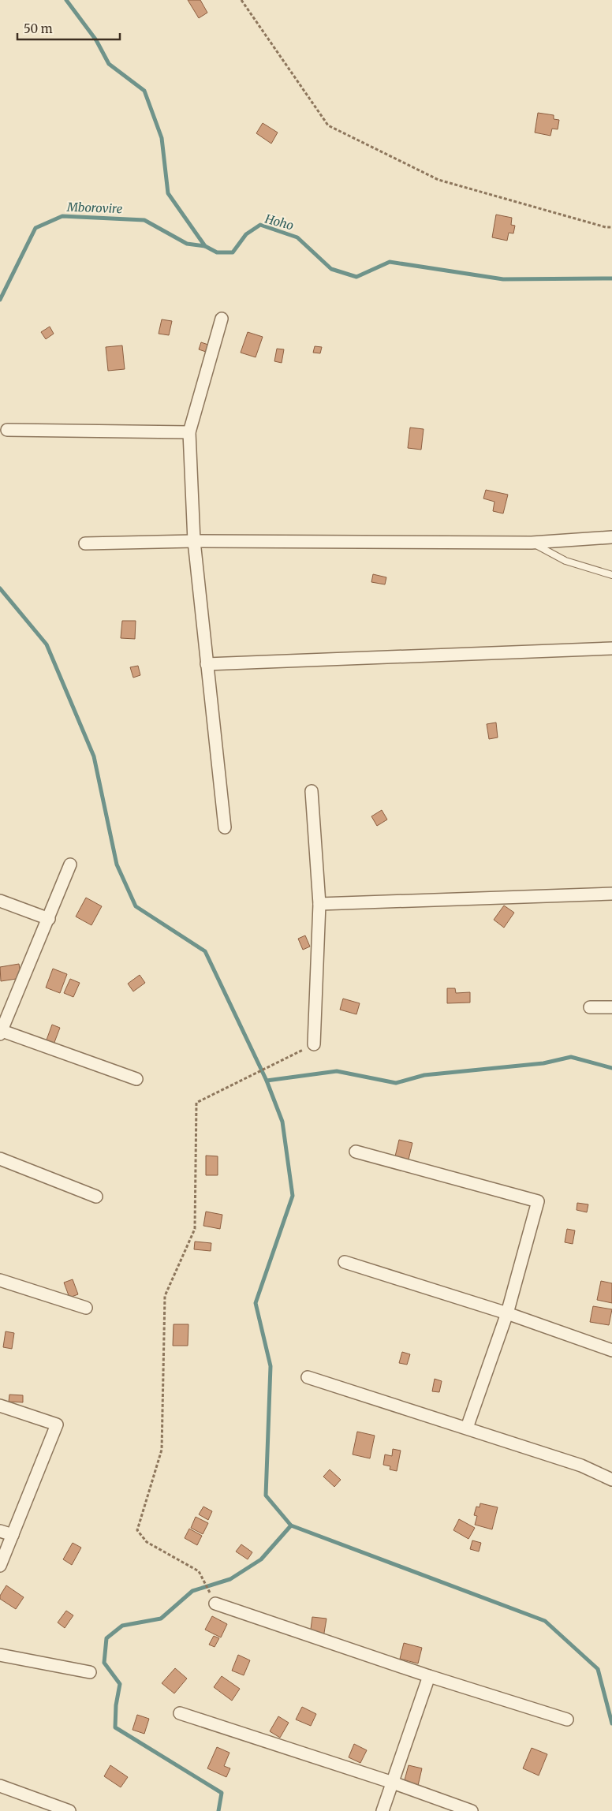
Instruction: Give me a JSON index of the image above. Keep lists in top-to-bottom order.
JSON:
{
  "water": ["Mborovire", "Hoho"],
  "scale_bar": "50 m"
}
